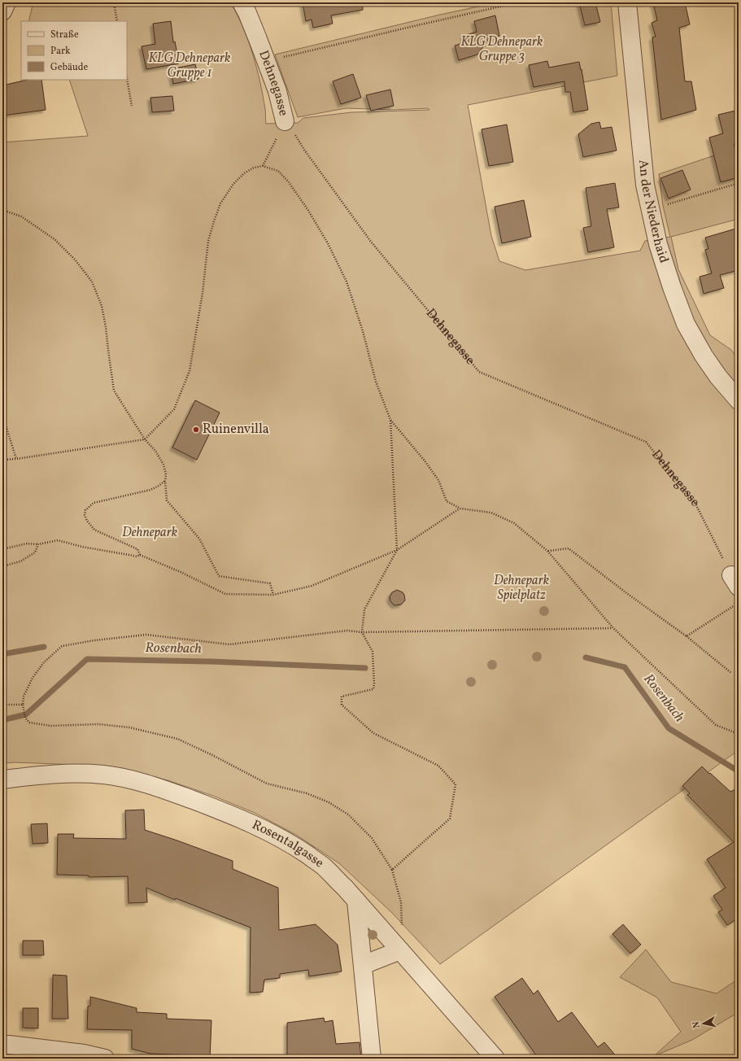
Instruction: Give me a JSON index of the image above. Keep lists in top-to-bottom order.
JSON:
{
  "streets": {
    "street": ["Dehnegasse", "An der Niederhaid", "Rosentalgasse"]
  },
  "water": ["Rosenbach"],
  "parks": [
    "KLG Dehnepark Gruppe 3",
    "KLG Dehnepark Gruppe 1",
    "Dehnepark",
    "Dehnepark Spielplatz"
  ],
  "places": ["Ruinenvilla"],
  "legend": ["Straße", "Park", "Gebäude"],
  "north": "left"
}
